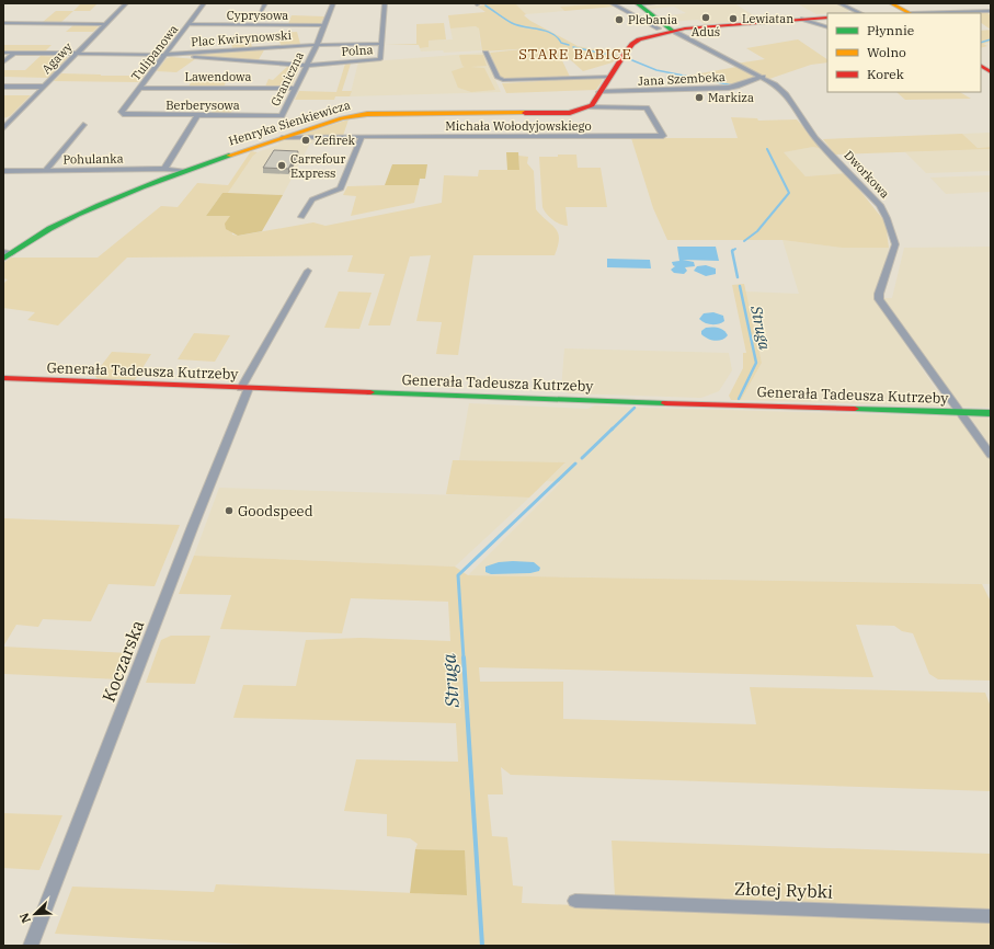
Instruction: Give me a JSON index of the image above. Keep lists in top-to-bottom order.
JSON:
{
  "streets": {
    "street": [
      "Cyprysowa",
      "Plac Kwirynowski",
      "Polna",
      "Tulipanowa",
      "Agawy",
      "Lawendowa",
      "Graniczna",
      "Jana Szembeka",
      "Berberysowa",
      "Henryka Sienkiewicza",
      "Michała Wołodyjowskiego",
      "Pohulanka",
      "Dworkowa",
      "Generała Tadeusza Kutrzeby",
      "Koczarska",
      "Złotej Rybki"
    ]
  },
  "crossings": [
    ["Cyprysowa", "Tulipanowa"],
    ["Cyprysowa", "Graniczna"],
    ["Plac Kwirynowski", "Polna"],
    ["Plac Kwirynowski", "Tulipanowa"],
    ["Plac Kwirynowski", "Graniczna"],
    ["Polna", "Graniczna"],
    ["Tulipanowa", "Lawendowa"],
    ["Tulipanowa", "Berberysowa"],
    ["Lawendowa", "Graniczna"],
    ["Graniczna", "Berberysowa"],
    ["Jana Szembeka", "Dworkowa"],
    ["Henryka Sienkiewicza", "Michała Wołodyjowskiego"],
    ["Henryka Sienkiewicza", "Pohulanka"],
    ["Dworkowa", "Generała Tadeusza Kutrzeby"],
    ["Generała Tadeusza Kutrzeby", "Koczarska"]
  ],
  "districts": ["STARE BABICE"],
  "water": ["Struga"],
  "places": [
    "Aduś",
    "Lewiatan",
    "Plebania",
    "Markiza",
    "Zefirek",
    "Carrefour Express",
    "Goodspeed"
  ],
  "legend": ["Płynnie", "Wolno", "Korek"],
  "north": "bottom left"
}
